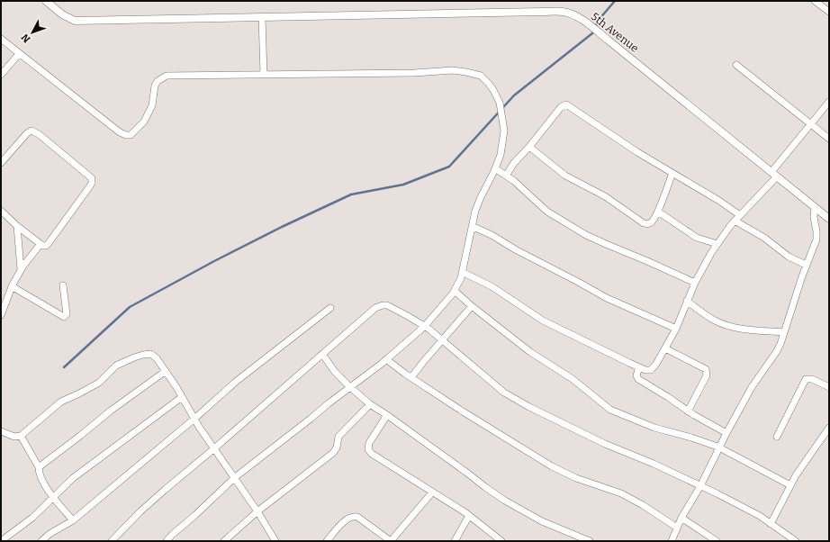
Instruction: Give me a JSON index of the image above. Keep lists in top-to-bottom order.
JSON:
{
  "streets": {
    "street": ["5th Avenue"]
  },
  "north": "bottom left"
}
